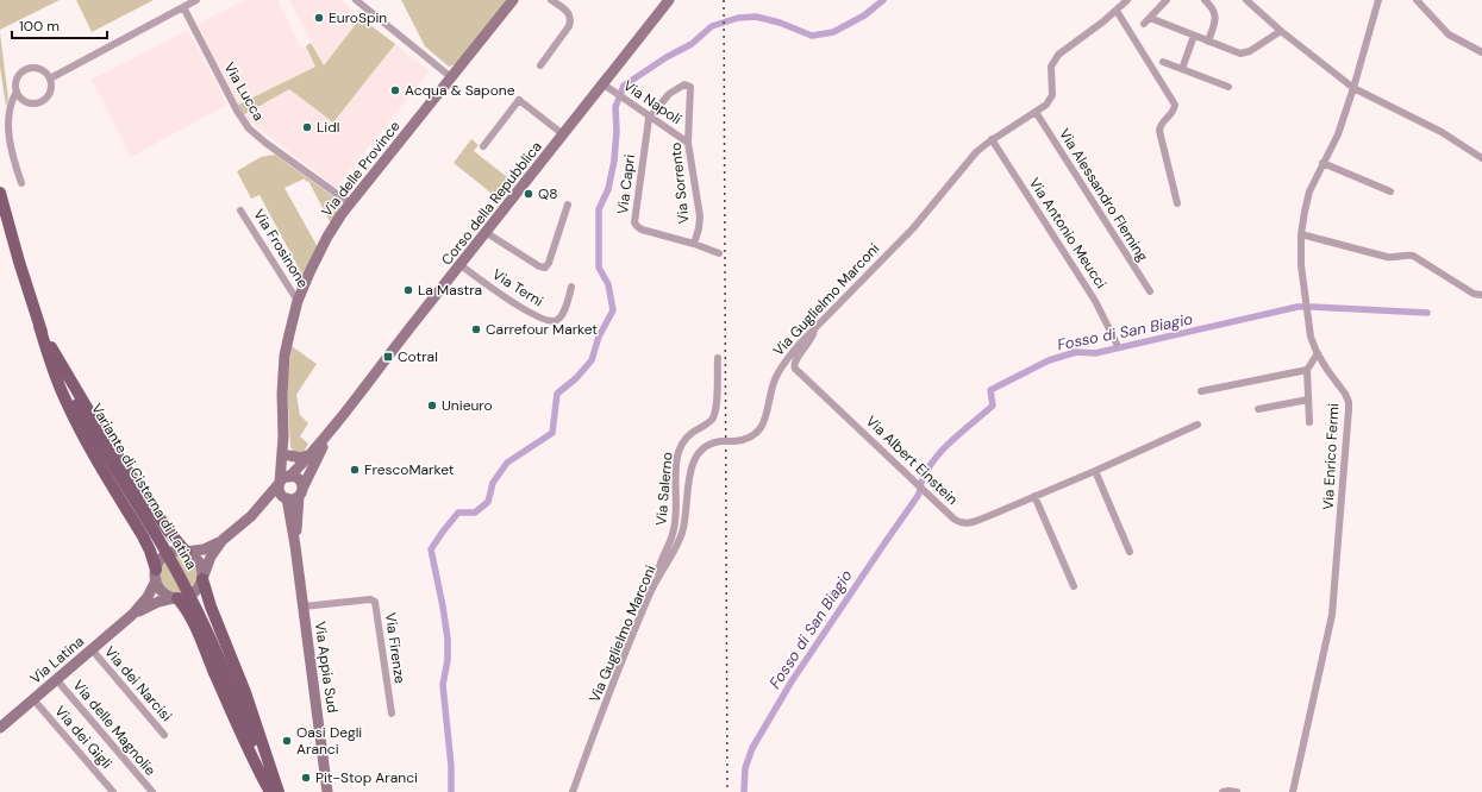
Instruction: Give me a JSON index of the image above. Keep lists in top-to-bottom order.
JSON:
{
  "streets": {
    "main road": [
      "Via delle Province",
      "Corso della Repubblica",
      "Variante di Cisterna di Latina",
      "Via Latina",
      "Via Appia Sud"
    ],
    "street": [
      "Via Lucca",
      "Via Napoli",
      "Via Sorrento",
      "Via Capri",
      "Via Alessandro Fleming",
      "Via Antonio Meucci",
      "Via Frosinone",
      "Via Terni",
      "Via Guglielmo Marconi",
      "Via Enrico Fermi",
      "Via Albert Einstein",
      "Via Salerno",
      "Via Firenze",
      "Via dei Narcisi",
      "Via delle Magnolie",
      "Via dei Gigli"
    ]
  },
  "crossings": [
    ["Via Lucca", "Via delle Province"],
    ["Via Napoli", "Via Sorrento"],
    ["Via Napoli", "Via Capri"],
    ["Via Napoli", "Corso della Repubblica"],
    ["Via delle Province", "Corso della Repubblica"],
    ["Via delle Province", "Via Frosinone"],
    ["Via delle Province", "Via Latina"],
    ["Via delle Province", "Via Appia Sud"],
    ["Via Sorrento", "Via Capri"],
    ["Via Alessandro Fleming", "Via Guglielmo Marconi"],
    ["Corso della Repubblica", "Via Terni"],
    ["Corso della Repubblica", "Via Latina"],
    ["Corso della Repubblica", "Via Appia Sud"],
    ["Via Antonio Meucci", "Via Guglielmo Marconi"],
    ["Via Guglielmo Marconi", "Via Albert Einstein"],
    ["Via Guglielmo Marconi", "Via Salerno"],
    ["Via Firenze", "Via Appia Sud"],
    ["Via Latina", "Via Appia Sud"],
    ["Via Latina", "Via dei Narcisi"],
    ["Via Latina", "Via delle Magnolie"],
    ["Via Latina", "Via dei Gigli"]
  ],
  "water": ["Fosso di San Biagio"],
  "places": {
    "other": [
      "EuroSpin",
      "Acqua & Sapone",
      "Lidl",
      "Q8",
      "La Mastra",
      "Carrefour Market",
      "Unieuro",
      "FrescoMarket",
      "Oasi Degli Aranci",
      "Pit-Stop Aranci"
    ],
    "transit": ["Cotral"]
  },
  "scale_bar": "100 m"
}
